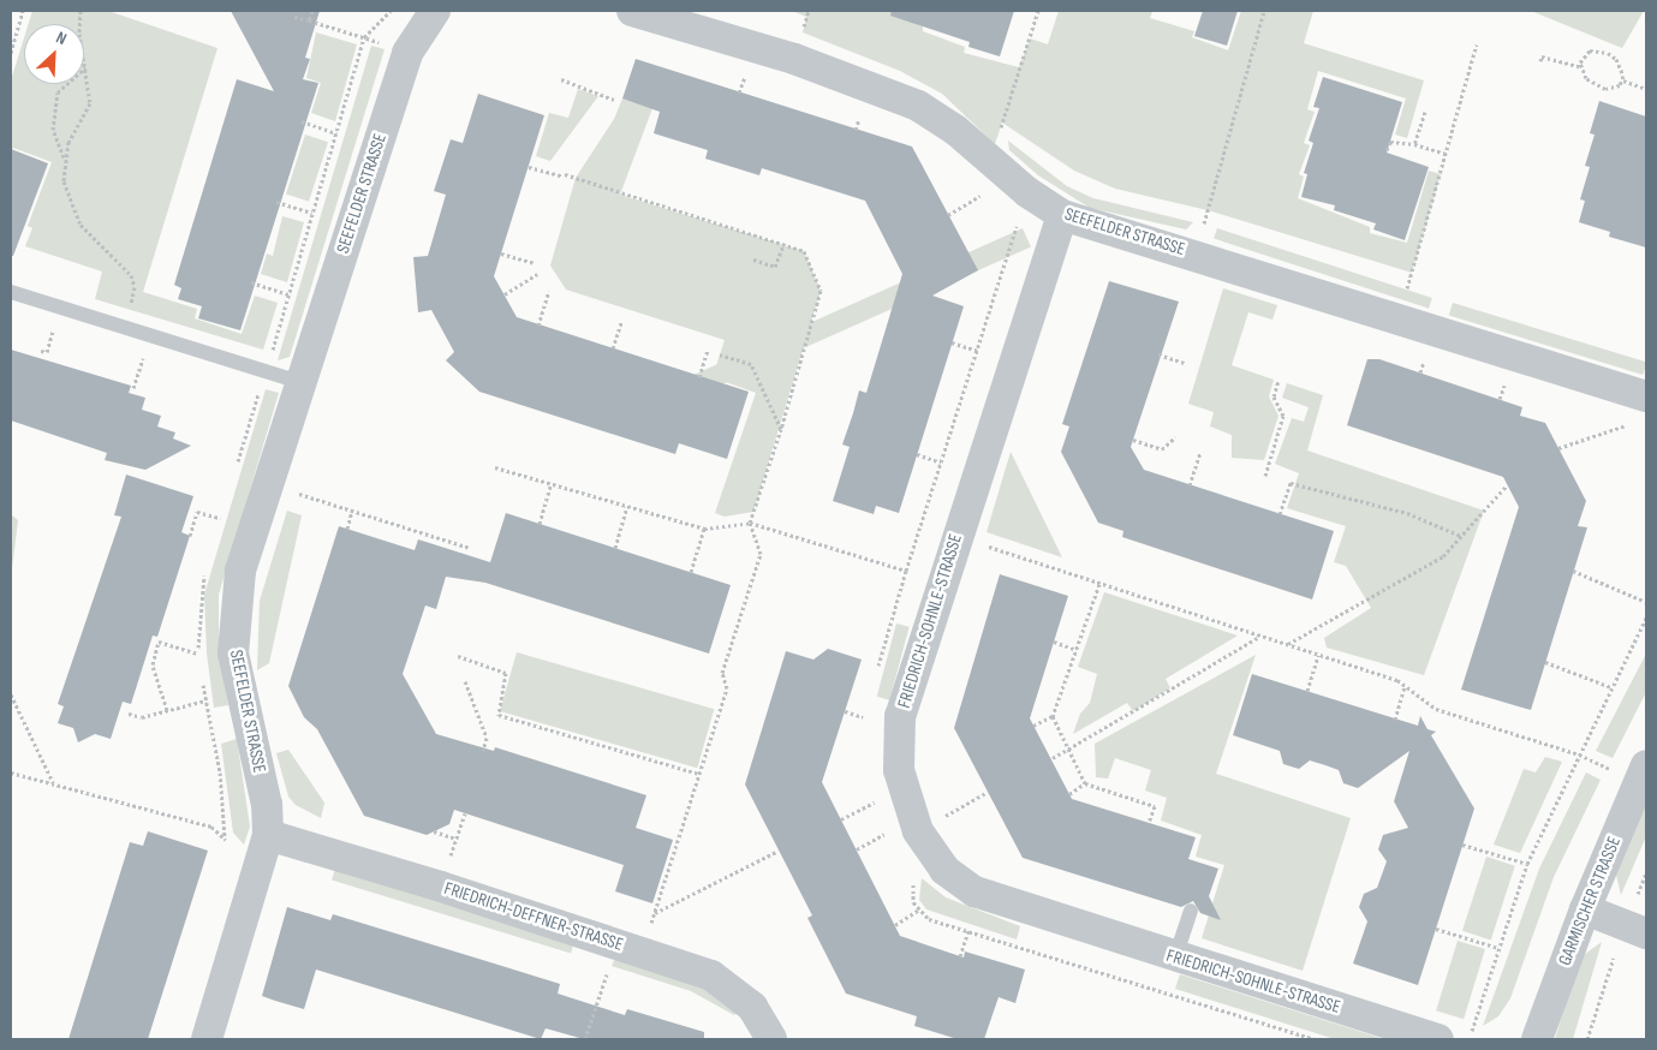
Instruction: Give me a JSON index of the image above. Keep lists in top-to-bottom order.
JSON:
{
  "streets": {
    "street": [
      "SEEFELDER STRASSE",
      "FRIEDRICH-SOHNLE-STRASSE",
      "GARMISCHER STRASSE",
      "FRIEDRICH-DEFFNER-STRASSE"
    ]
  },
  "crossings": [
    ["SEEFELDER STRASSE", "FRIEDRICH-SOHNLE-STRASSE"],
    ["SEEFELDER STRASSE", "FRIEDRICH-DEFFNER-STRASSE"]
  ],
  "north": "top right"
}
